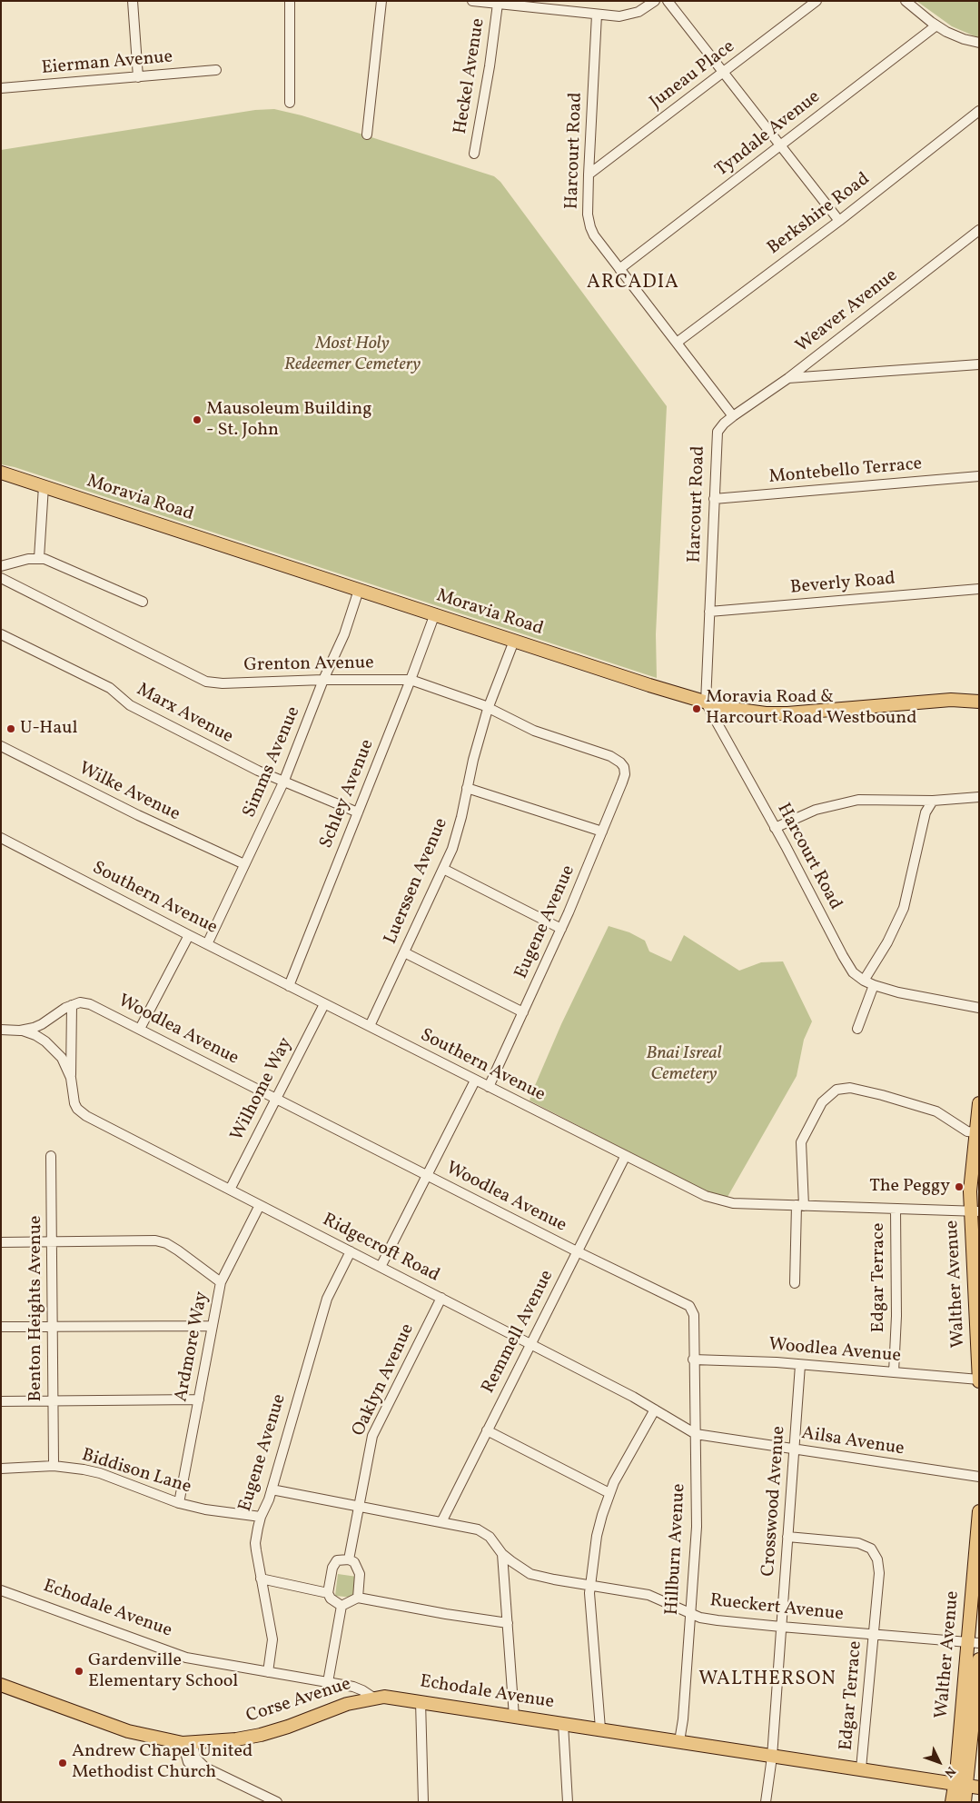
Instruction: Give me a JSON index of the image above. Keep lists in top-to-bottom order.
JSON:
{
  "streets": {
    "main road": [
      "Moravia Road",
      "Walther Avenue",
      "Echodale Avenue",
      "Corse Avenue"
    ],
    "street": [
      "Eierman Avenue",
      "Juneau Place",
      "Heckel Avenue",
      "Tyndale Avenue",
      "Harcourt Road",
      "Berkshire Road",
      "Weaver Avenue",
      "Montebello Terrace",
      "Beverly Road",
      "Grenton Avenue",
      "Marx Avenue",
      "Simms Avenue",
      "Wilke Avenue",
      "Schley Avenue",
      "Luerssen Avenue",
      "Southern Avenue",
      "Eugene Avenue",
      "Woodlea Avenue",
      "Wilhome Way",
      "Ridgecroft Road",
      "Edgar Terrace",
      "Benton Heights Avenue",
      "Remmell Avenue",
      "Ardmore Way",
      "Oaklyn Avenue",
      "Ailsa Avenue",
      "Biddison Lane",
      "Crosswood Avenue",
      "Hillburn Avenue",
      "Rueckert Avenue"
    ]
  },
  "crossings": [
    ["Juneau Place", "Harcourt Road"],
    ["Tyndale Avenue", "Harcourt Road"],
    ["Harcourt Road", "Berkshire Road"],
    ["Harcourt Road", "Weaver Avenue"],
    ["Harcourt Road", "Montebello Terrace"],
    ["Harcourt Road", "Moravia Road"],
    ["Harcourt Road", "Beverly Road"],
    ["Moravia Road", "Simms Avenue"],
    ["Moravia Road", "Schley Avenue"],
    ["Moravia Road", "Luerssen Avenue"],
    ["Grenton Avenue", "Simms Avenue"],
    ["Grenton Avenue", "Schley Avenue"],
    ["Grenton Avenue", "Luerssen Avenue"],
    ["Grenton Avenue", "Eugene Avenue"],
    ["Marx Avenue", "Simms Avenue"],
    ["Marx Avenue", "Schley Avenue"],
    ["Simms Avenue", "Wilke Avenue"],
    ["Simms Avenue", "Southern Avenue"],
    ["Schley Avenue", "Southern Avenue"],
    ["Luerssen Avenue", "Southern Avenue"],
    ["Southern Avenue", "Eugene Avenue"],
    ["Southern Avenue", "Wilhome Way"],
    ["Southern Avenue", "Edgar Terrace"],
    ["Southern Avenue", "Walther Avenue"],
    ["Southern Avenue", "Remmell Avenue"],
    ["Eugene Avenue", "Ridgecroft Road"],
    ["Eugene Avenue", "Biddison Lane"],
    ["Eugene Avenue", "Echodale Avenue"],
    ["Woodlea Avenue", "Wilhome Way"],
    ["Woodlea Avenue", "Ridgecroft Road"],
    ["Woodlea Avenue", "Edgar Terrace"],
    ["Woodlea Avenue", "Walther Avenue"],
    ["Woodlea Avenue", "Remmell Avenue"],
    ["Woodlea Avenue", "Crosswood Avenue"],
    ["Woodlea Avenue", "Hillburn Avenue"],
    ["Wilhome Way", "Ridgecroft Road"],
    ["Ridgecroft Road", "Remmell Avenue"],
    ["Ridgecroft Road", "Ardmore Way"],
    ["Ridgecroft Road", "Oaklyn Avenue"],
    ["Ridgecroft Road", "Ailsa Avenue"],
    ["Ridgecroft Road", "Hillburn Avenue"],
    ["Edgar Terrace", "Crosswood Avenue"],
    ["Edgar Terrace", "Rueckert Avenue"],
    ["Edgar Terrace", "Echodale Avenue"],
    ["Walther Avenue", "Rueckert Avenue"],
    ["Walther Avenue", "Echodale Avenue"],
    ["Ardmore Way", "Biddison Lane"],
    ["Ailsa Avenue", "Crosswood Avenue"],
    ["Ailsa Avenue", "Hillburn Avenue"],
    ["Crosswood Avenue", "Rueckert Avenue"],
    ["Crosswood Avenue", "Echodale Avenue"],
    ["Hillburn Avenue", "Rueckert Avenue"],
    ["Hillburn Avenue", "Echodale Avenue"],
    ["Echodale Avenue", "Corse Avenue"]
  ],
  "districts": ["ARCADIA", "WALTHERSON"],
  "parks": ["Most Holy Redeemer Cemetery", "Bnai Isreal Cemetery"],
  "places": [
    "Mausoleum Building - St. John",
    "Moravia Road & Harcourt Road Westbound",
    "U-Haul",
    "The Peggy",
    "Gardenville Elementary School",
    "Andrew Chapel United Methodist Church"
  ],
  "north": "bottom right"
}
